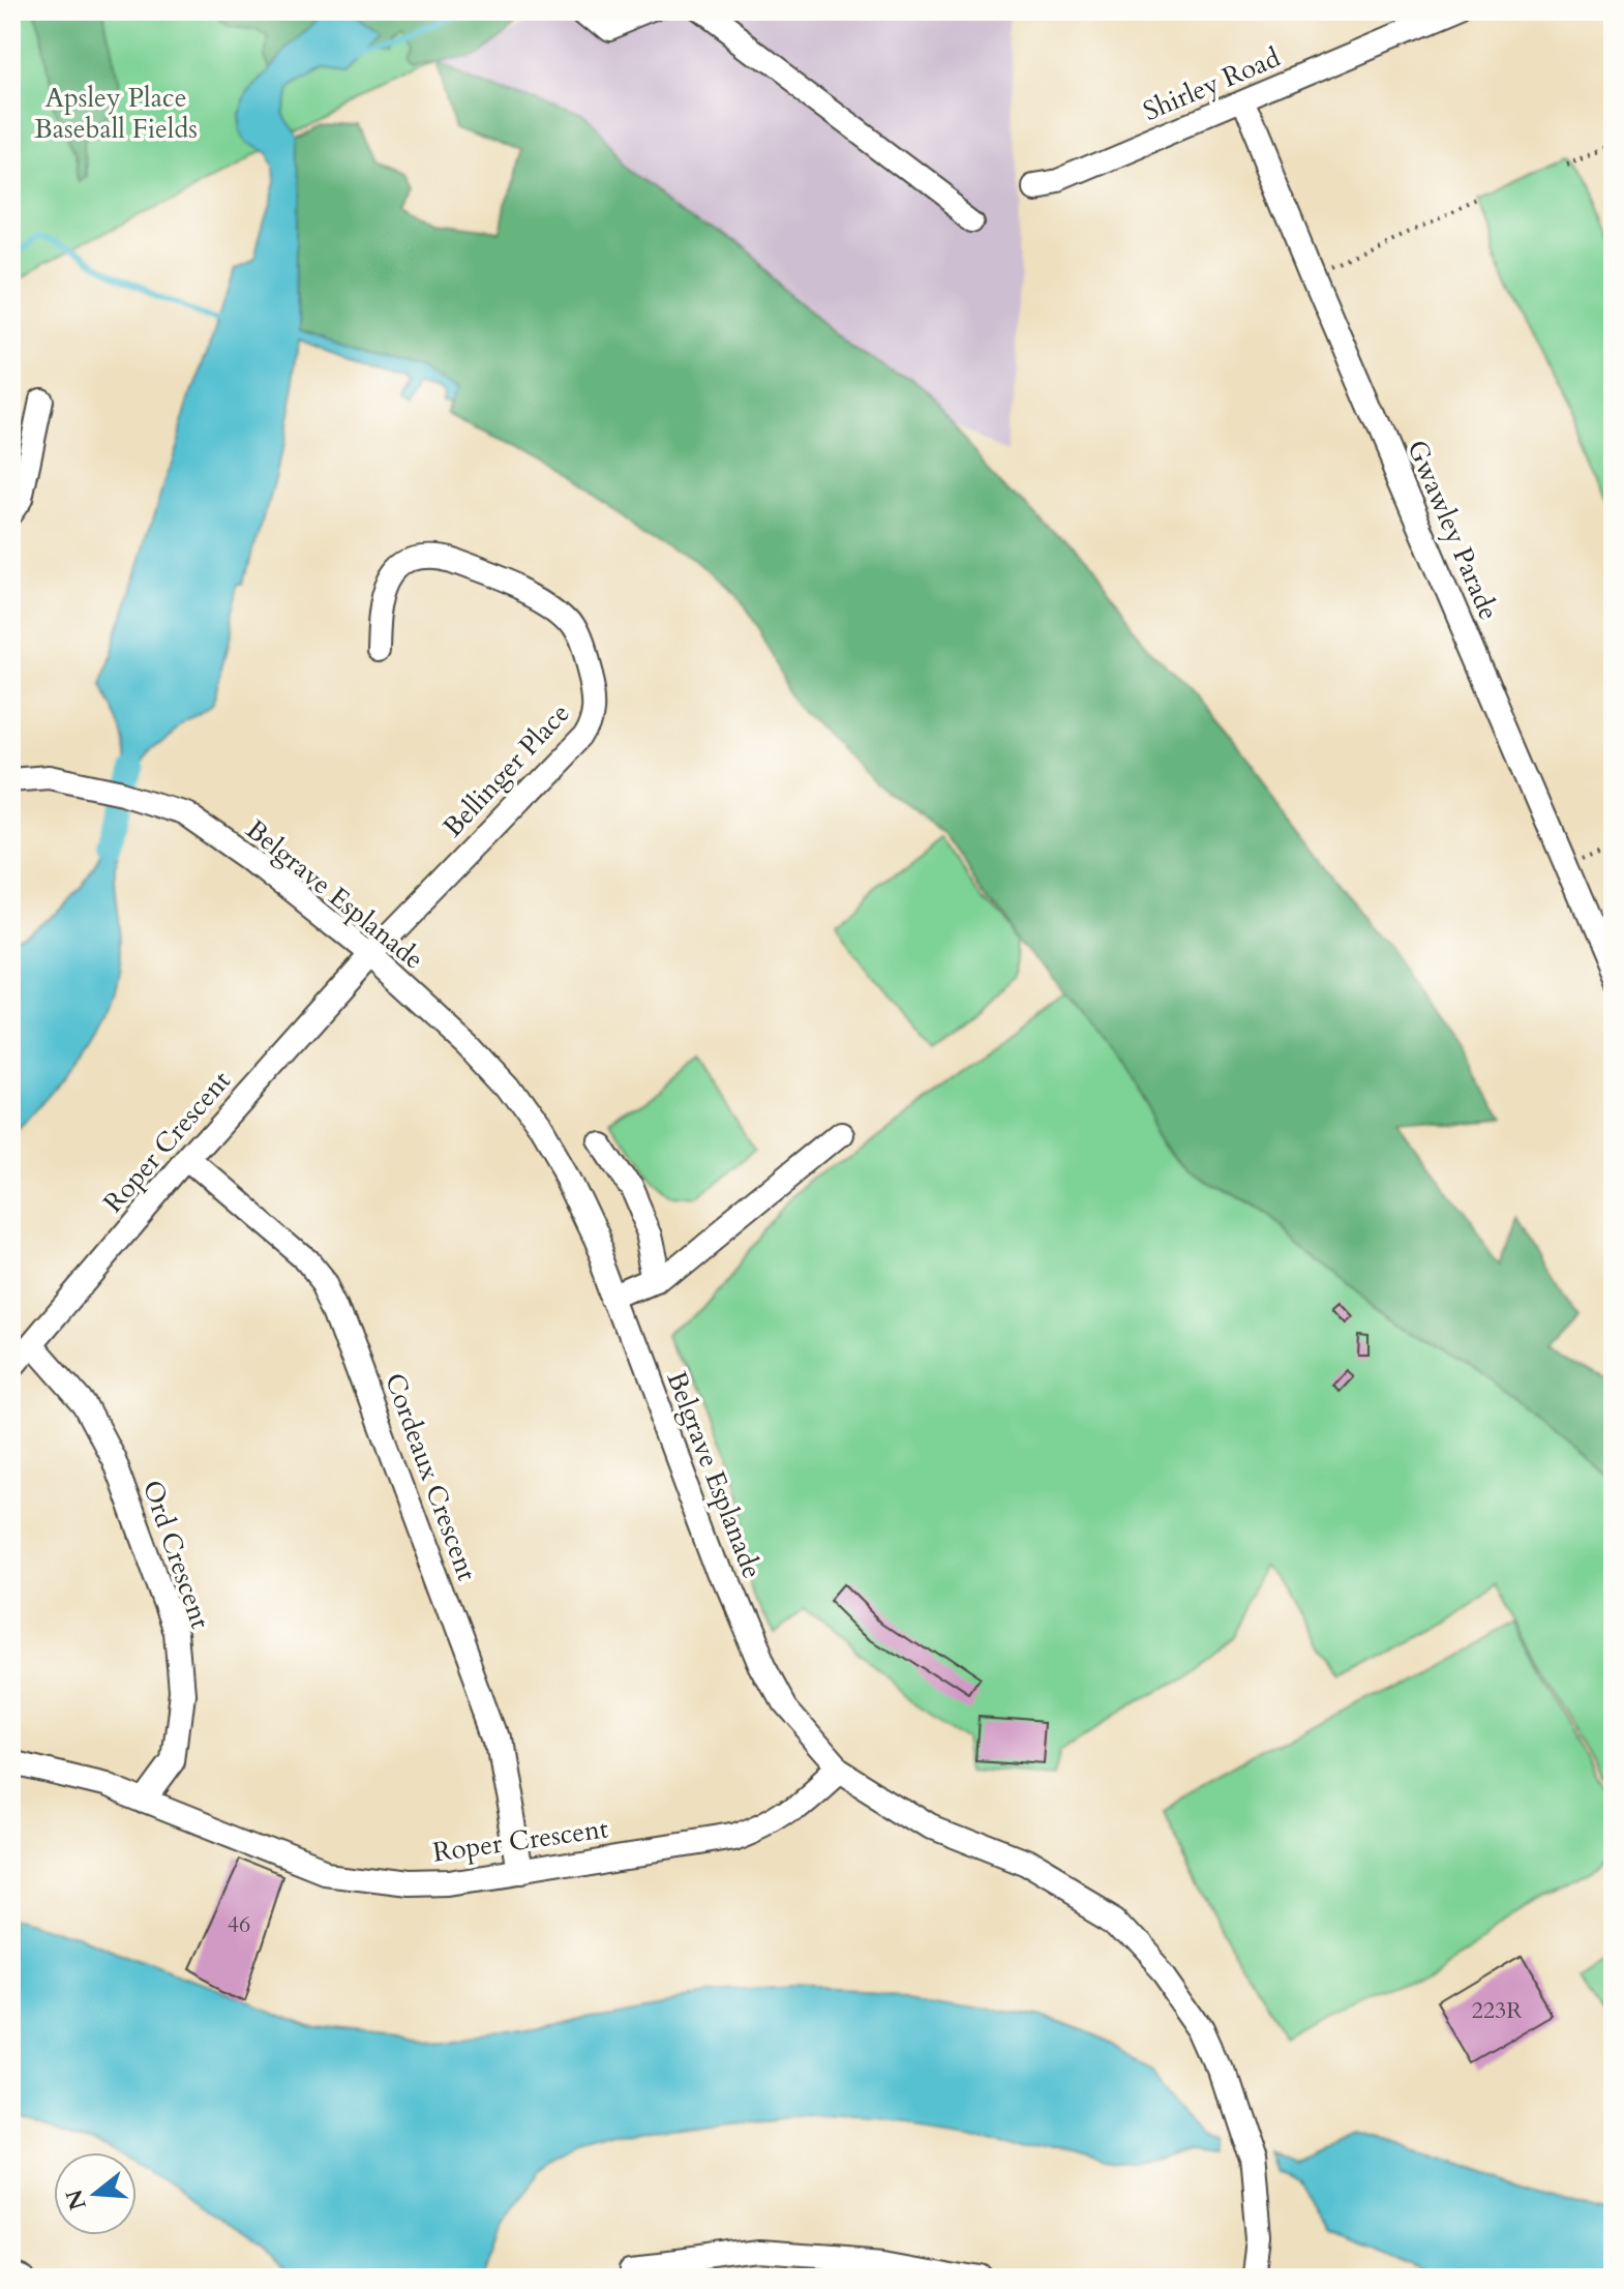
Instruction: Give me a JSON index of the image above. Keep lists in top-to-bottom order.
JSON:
{
  "streets": {
    "street": [
      "Shirley Road",
      "Gwawley Parade",
      "Bellinger Place",
      "Belgrave Esplanade",
      "Roper Crescent",
      "Cordeaux Crescent",
      "Ord Crescent"
    ]
  },
  "crossings": [
    ["Shirley Road", "Gwawley Parade"],
    ["Bellinger Place", "Belgrave Esplanade"],
    ["Bellinger Place", "Roper Crescent"],
    ["Belgrave Esplanade", "Roper Crescent"],
    ["Roper Crescent", "Cordeaux Crescent"],
    ["Roper Crescent", "Ord Crescent"]
  ],
  "parks": ["Apsley Place Baseball Fields"],
  "house_numbers": ["46", "223R"],
  "north": "left"
}
